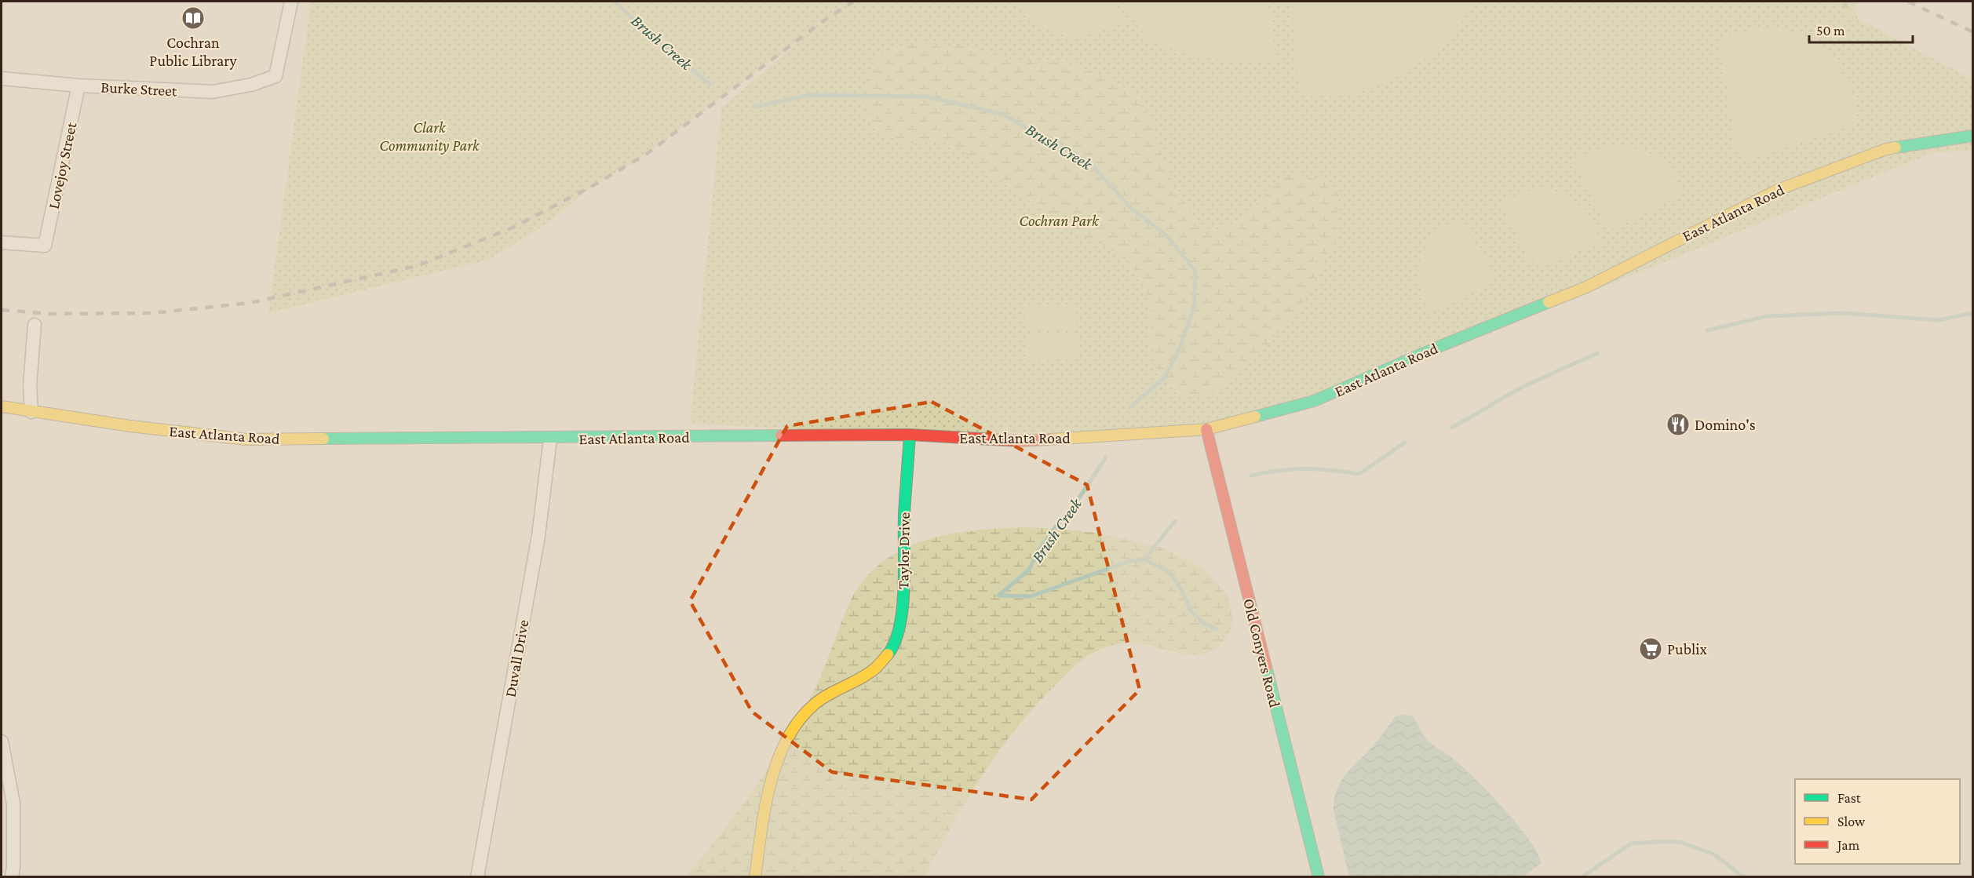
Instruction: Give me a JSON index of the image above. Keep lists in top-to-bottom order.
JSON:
{
  "streets": {
    "street": [
      "Burke Street",
      "Lovejoy Street",
      "East Atlanta Road",
      "Taylor Drive",
      "Old Conyers Road",
      "Duvall Drive"
    ]
  },
  "crossings": [
    ["Burke Street", "Lovejoy Street"],
    ["East Atlanta Road", "Taylor Drive"],
    ["East Atlanta Road", "Old Conyers Road"],
    ["East Atlanta Road", "Duvall Drive"]
  ],
  "water": ["Brush Creek"],
  "parks": ["Clark Community Park", "Cochran Park"],
  "places": {
    "library": ["Cochran Public Library"],
    "restaurant": ["Domino's"],
    "supermarket": ["Publix"]
  },
  "legend": ["Fast", "Slow", "Jam"],
  "scale_bar": "50 m"
}
